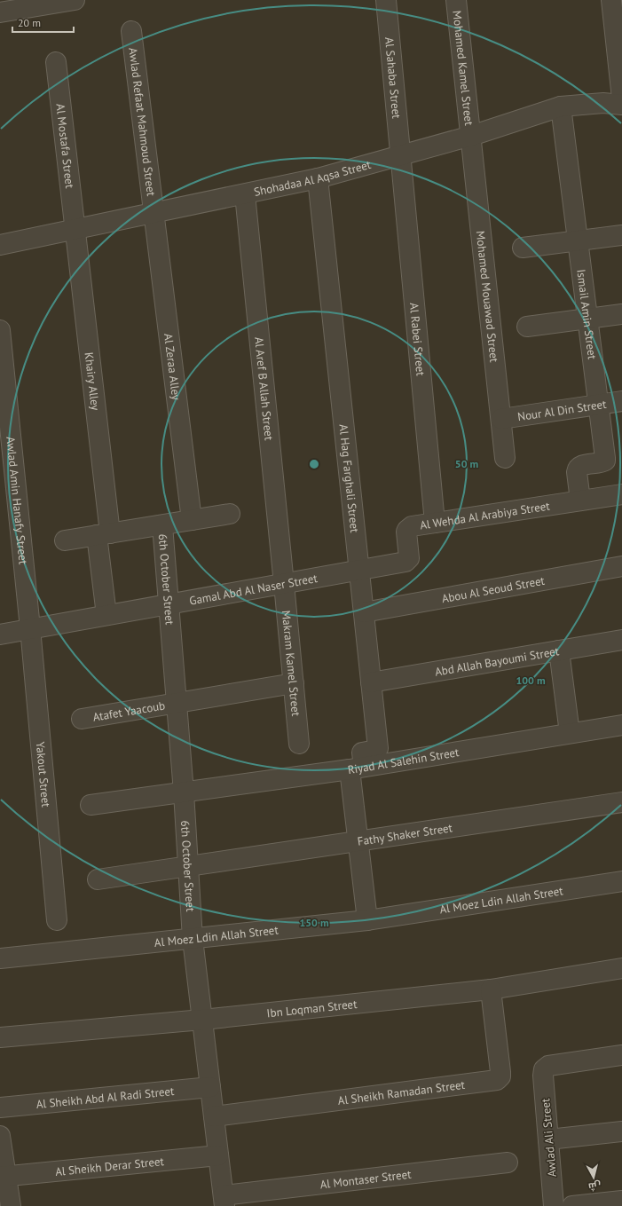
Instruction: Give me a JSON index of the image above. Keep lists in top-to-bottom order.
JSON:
{
  "streets": {
    "street": [
      "Mohamed Kamel Street",
      "Al Sahaba Street",
      "Awlad Refaat Mahmoud Street",
      "Al Mostafa Street",
      "Shohadaa Al Aqsa Street",
      "Mohamed Mouawad Street",
      "Ismail Amin Street",
      "Al Rabei Street",
      "Al Zeraa Alley",
      "Khairy Alley",
      "Al Aref B Allah Street",
      "Nour Al Din Street",
      "Al Hag Farghali Street",
      "Awlad Amin Hanafy Street",
      "Al Wehda Al Arabiya Street",
      "6th October Street",
      "Gamal Abd Al Naser Street",
      "Abou Al Seoud Street",
      "Abd Allah Bayoumi Street",
      "Makram Kamel Street",
      "Atafet Yaacoub",
      "Riyad Al Salehin Street",
      "Yakout Street",
      "Fathy Shaker Street",
      "Al Moez Ldin Allah Street",
      "Ibn Loqman Street",
      "Al Sheikh Ramadan Street",
      "Al Sheikh Abd Al Radi Street",
      "Awlad Ali Street",
      "Al Sheikh Derar Street",
      "Al Montaser Street"
    ]
  },
  "crossings": [
    ["Mohamed Kamel Street", "Shohadaa Al Aqsa Street"],
    ["Mohamed Kamel Street", "Mohamed Mouawad Street"],
    ["Al Sahaba Street", "Shohadaa Al Aqsa Street"],
    ["Al Sahaba Street", "Al Rabei Street"],
    ["Awlad Refaat Mahmoud Street", "Shohadaa Al Aqsa Street"],
    ["Awlad Refaat Mahmoud Street", "Al Zeraa Alley"],
    ["Al Mostafa Street", "Shohadaa Al Aqsa Street"],
    ["Al Mostafa Street", "Khairy Alley"],
    ["Shohadaa Al Aqsa Street", "Mohamed Mouawad Street"],
    ["Shohadaa Al Aqsa Street", "Ismail Amin Street"],
    ["Shohadaa Al Aqsa Street", "Al Rabei Street"],
    ["Shohadaa Al Aqsa Street", "Al Zeraa Alley"],
    ["Shohadaa Al Aqsa Street", "Khairy Alley"],
    ["Shohadaa Al Aqsa Street", "Al Aref B Allah Street"],
    ["Shohadaa Al Aqsa Street", "Al Hag Farghali Street"],
    ["Mohamed Mouawad Street", "Nour Al Din Street"],
    ["Ismail Amin Street", "Nour Al Din Street"],
    ["Ismail Amin Street", "Al Wehda Al Arabiya Street"],
    ["Al Rabei Street", "Al Wehda Al Arabiya Street"],
    ["Khairy Alley", "Gamal Abd Al Naser Street"],
    ["Al Aref B Allah Street", "Gamal Abd Al Naser Street"],
    ["Al Aref B Allah Street", "Makram Kamel Street"],
    ["Al Hag Farghali Street", "Al Wehda Al Arabiya Street"],
    ["Al Hag Farghali Street", "Gamal Abd Al Naser Street"],
    ["Al Hag Farghali Street", "Abou Al Seoud Street"],
    ["Al Hag Farghali Street", "Abd Allah Bayoumi Street"],
    ["Al Hag Farghali Street", "Riyad Al Salehin Street"],
    ["Awlad Amin Hanafy Street", "Gamal Abd Al Naser Street"],
    ["Awlad Amin Hanafy Street", "Yakout Street"],
    ["Al Wehda Al Arabiya Street", "Gamal Abd Al Naser Street"],
    ["6th October Street", "Gamal Abd Al Naser Street"],
    ["6th October Street", "Atafet Yaacoub"],
    ["6th October Street", "Riyad Al Salehin Street"],
    ["6th October Street", "Fathy Shaker Street"],
    ["6th October Street", "Al Moez Ldin Allah Street"],
    ["6th October Street", "Ibn Loqman Street"],
    ["6th October Street", "Al Sheikh Ramadan Street"],
    ["6th October Street", "Al Sheikh Abd Al Radi Street"],
    ["6th October Street", "Al Sheikh Derar Street"],
    ["6th October Street", "Al Montaser Street"],
    ["Gamal Abd Al Naser Street", "Makram Kamel Street"],
    ["Gamal Abd Al Naser Street", "Yakout Street"],
    ["Makram Kamel Street", "Atafet Yaacoub"],
    ["Ibn Loqman Street", "Al Sheikh Ramadan Street"]
  ],
  "scale_bar": "20 m",
  "north": "bottom",
  "rings": ["50 m", "100 m", "150 m"]
}
